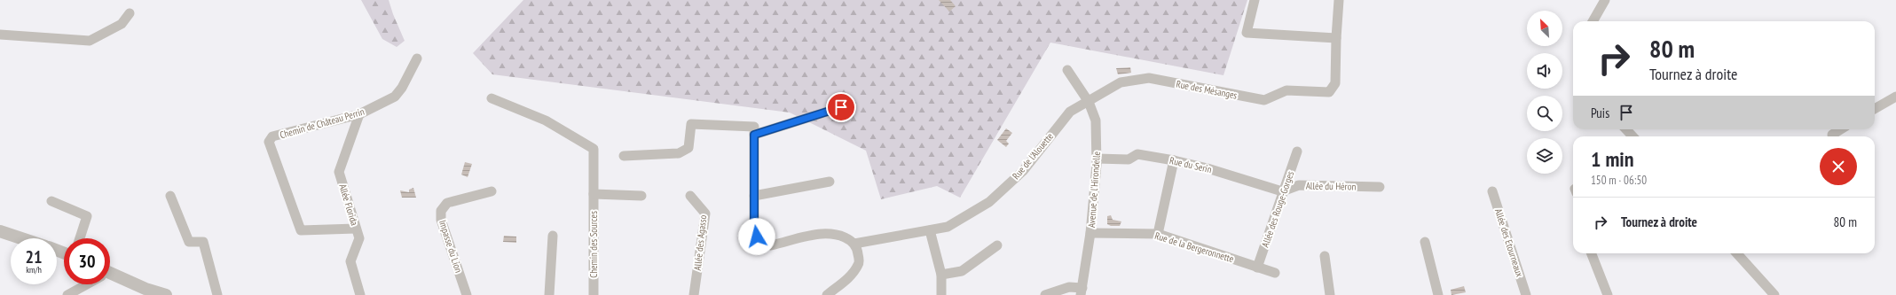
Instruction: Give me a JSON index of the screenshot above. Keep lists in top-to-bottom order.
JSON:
{
  "streets": {
    "street": [
      "Rue des Mésanges",
      "Chemin de Château Perrin",
      "Rue de l'Alouette",
      "Rue du Serin",
      "Allée du Héron",
      "Avenue de l'Hirondelle",
      "Allée Florida",
      "Allée des Rouge-Gorges",
      "Allée des Agasso",
      "Allée des Etourneaux",
      "Chemin des Sources",
      "Impasse du Lion",
      "Rue de la Bergeronnette"
    ]
  },
  "crossings": [
    ["Rue des Mésanges", "Rue de l'Alouette"],
    ["Rue des Mésanges", "Avenue de l'Hirondelle"],
    ["Chemin de Château Perrin", "Allée Florida"],
    ["Rue de l'Alouette", "Avenue de l'Hirondelle"],
    ["Rue du Serin", "Allée du Héron"],
    ["Rue du Serin", "Avenue de l'Hirondelle"],
    ["Rue du Serin", "Allée des Rouge-Gorges"],
    ["Allée du Héron", "Allée des Rouge-Gorges"],
    ["Avenue de l'Hirondelle", "Rue de la Bergeronnette"],
    ["Allée des Rouge-Gorges", "Rue de la Bergeronnette"]
  ],
  "north": "top left",
  "page": {
    "turn": ["80 m", "Tournez à droite"],
    "then": "Puis",
    "heading": ["1 min", "150 m · 06:50"],
    "list": [
      {
        "name": "Tournez à droite",
        "value": "80 m"
      }
    ],
    "speed": "21 km/h",
    "limit": "30"
  }
}
